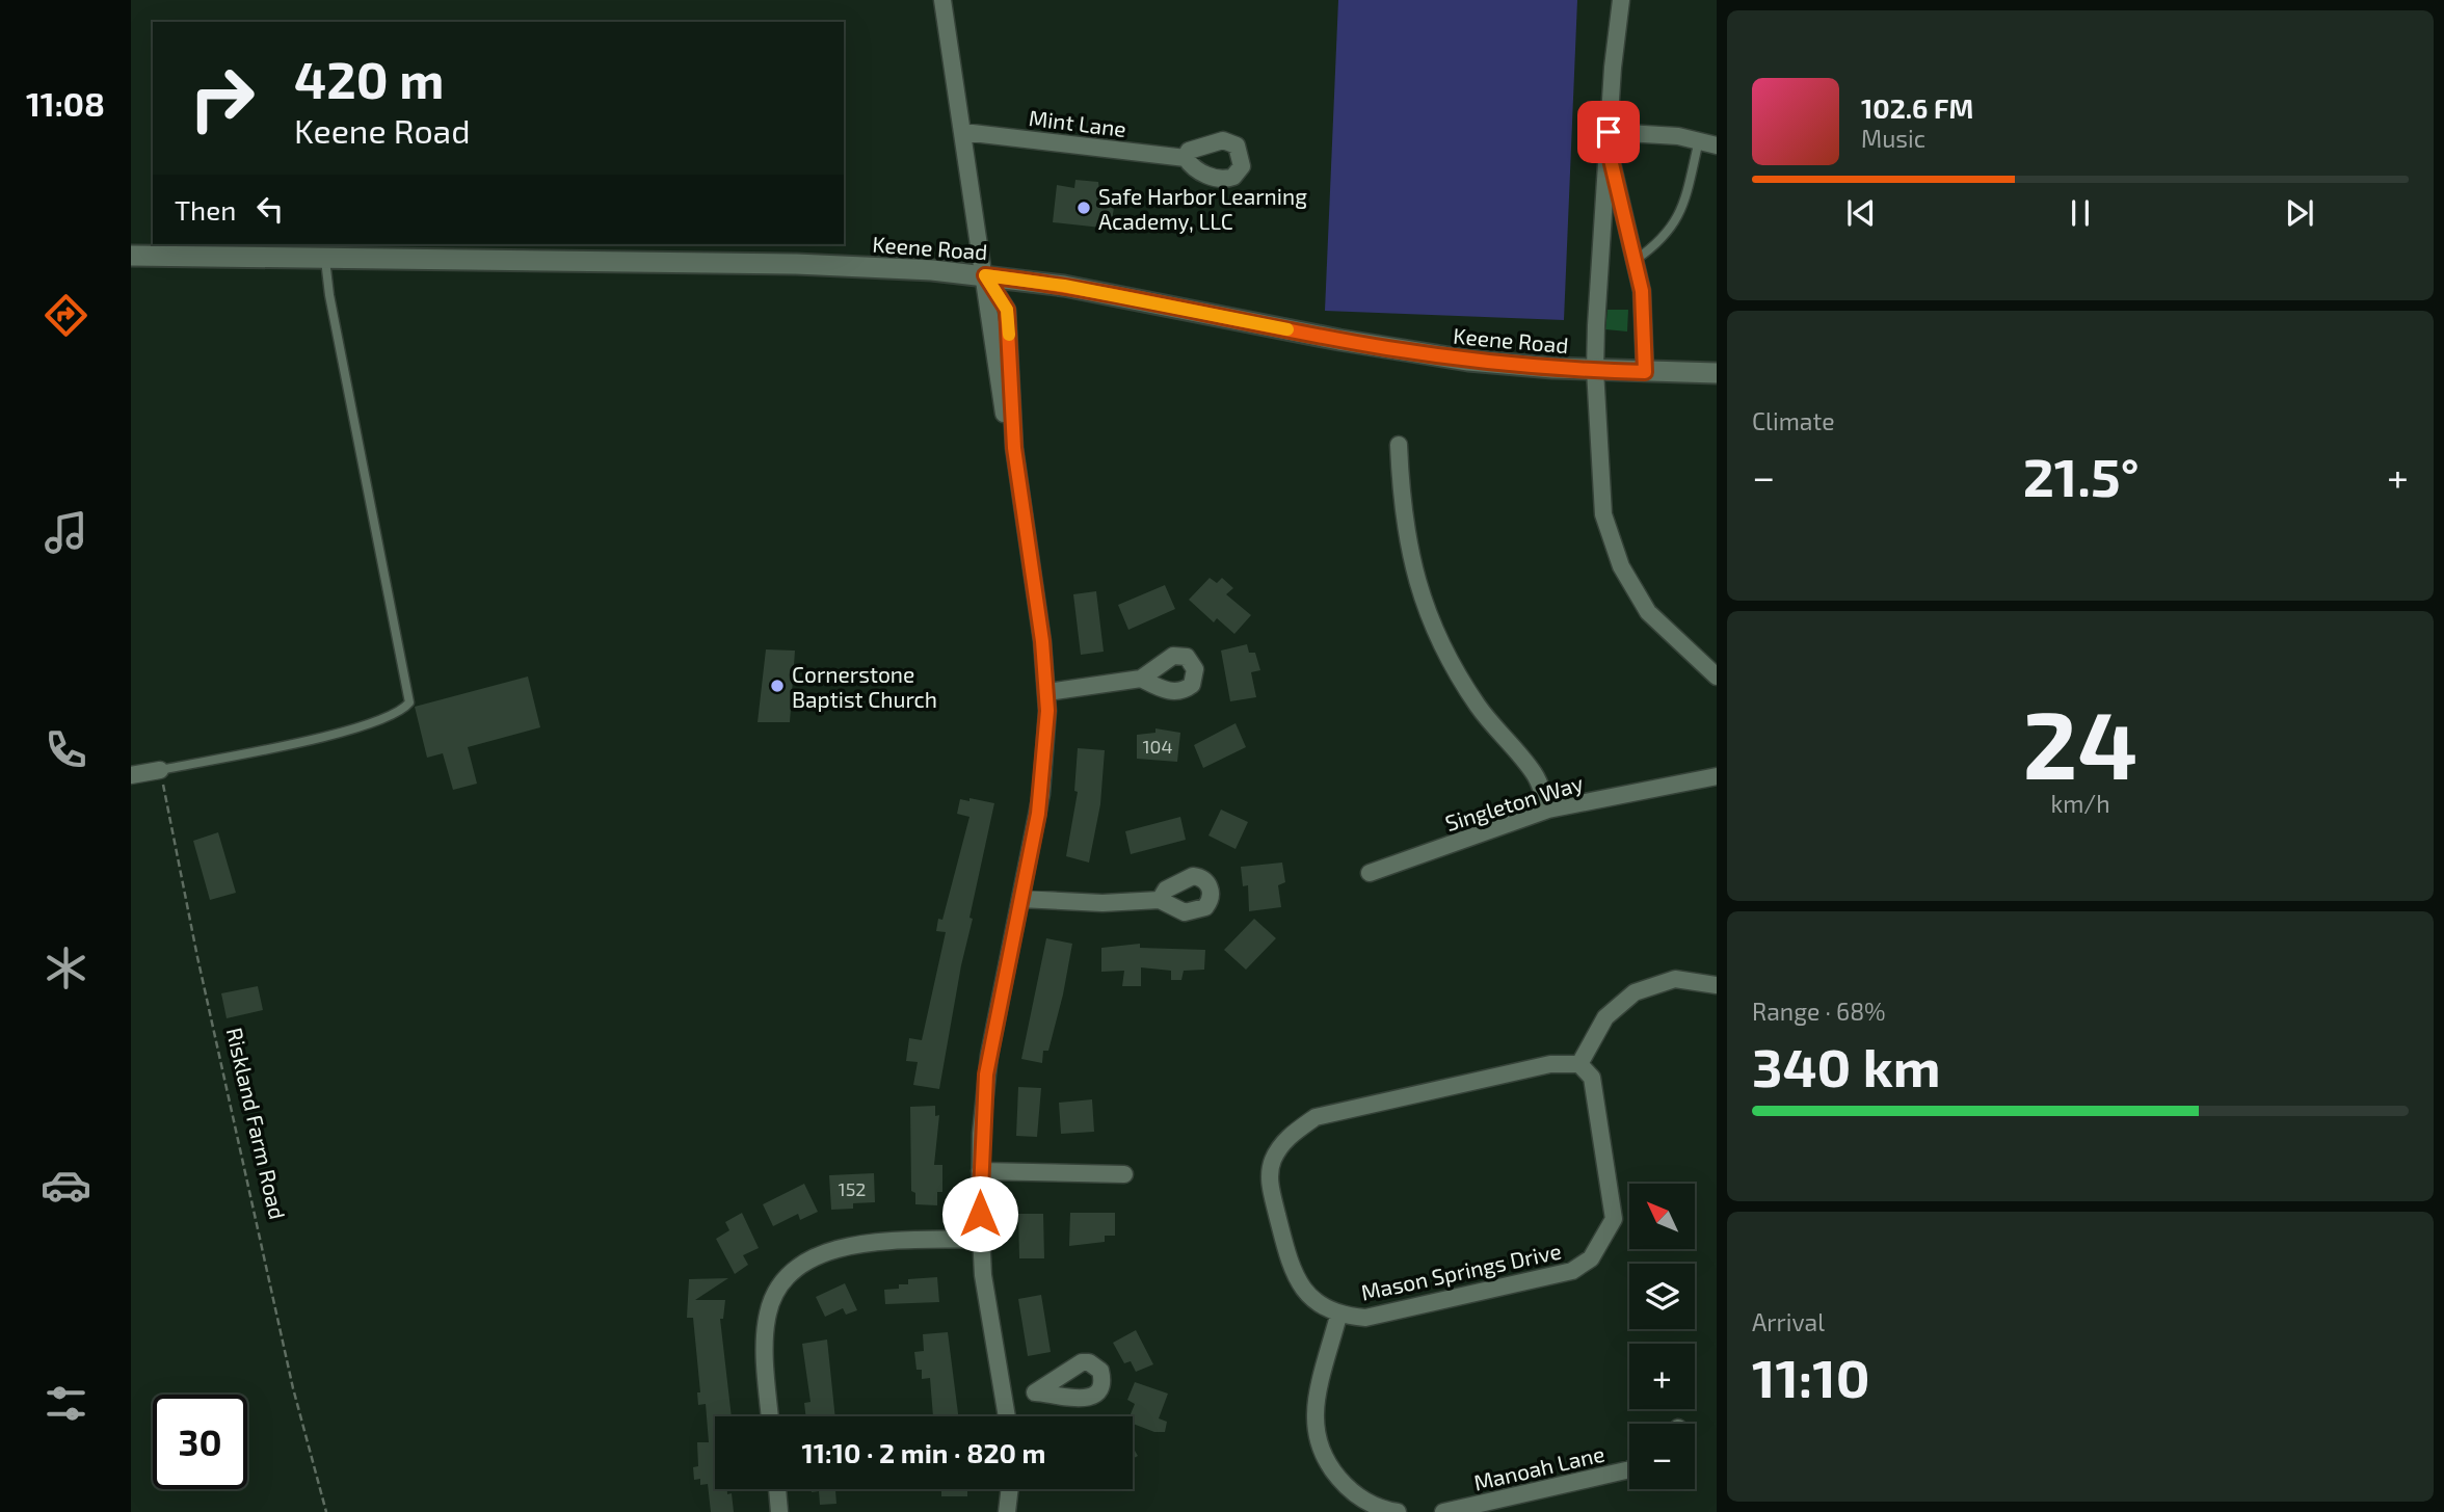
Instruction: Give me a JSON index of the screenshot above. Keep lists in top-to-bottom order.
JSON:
{
  "streets": {
    "main road": ["Keene Road"],
    "street": [
      "Mint Lane",
      "Singleton Way",
      "Mason Springs Drive",
      "Manoah Lane"
    ],
    "path": ["Riskland Farm Road"]
  },
  "places": ["Safe Harbor Learning Academy, LLC", "Cornerstone Baptist Church"],
  "house_numbers": ["104", "152"],
  "north": "top left",
  "page": {
    "tabs": "11:08",
    "turn": ["420 m", "Keene Road"],
    "song": ["102.6 FM", "Music"],
    "then": "Then",
    "tile": [
      "Climate",
      ["24", "km/h"],
      ["Range · 68%", "340 km"],
      ["Arrival", "11:10"]
    ],
    "heat": ["−", "21.5°", "+"],
    "map_buttons": ["+", "−"],
    "limit": "30",
    "trip": "11:10 · 2 min · 820 m"
  }
}
